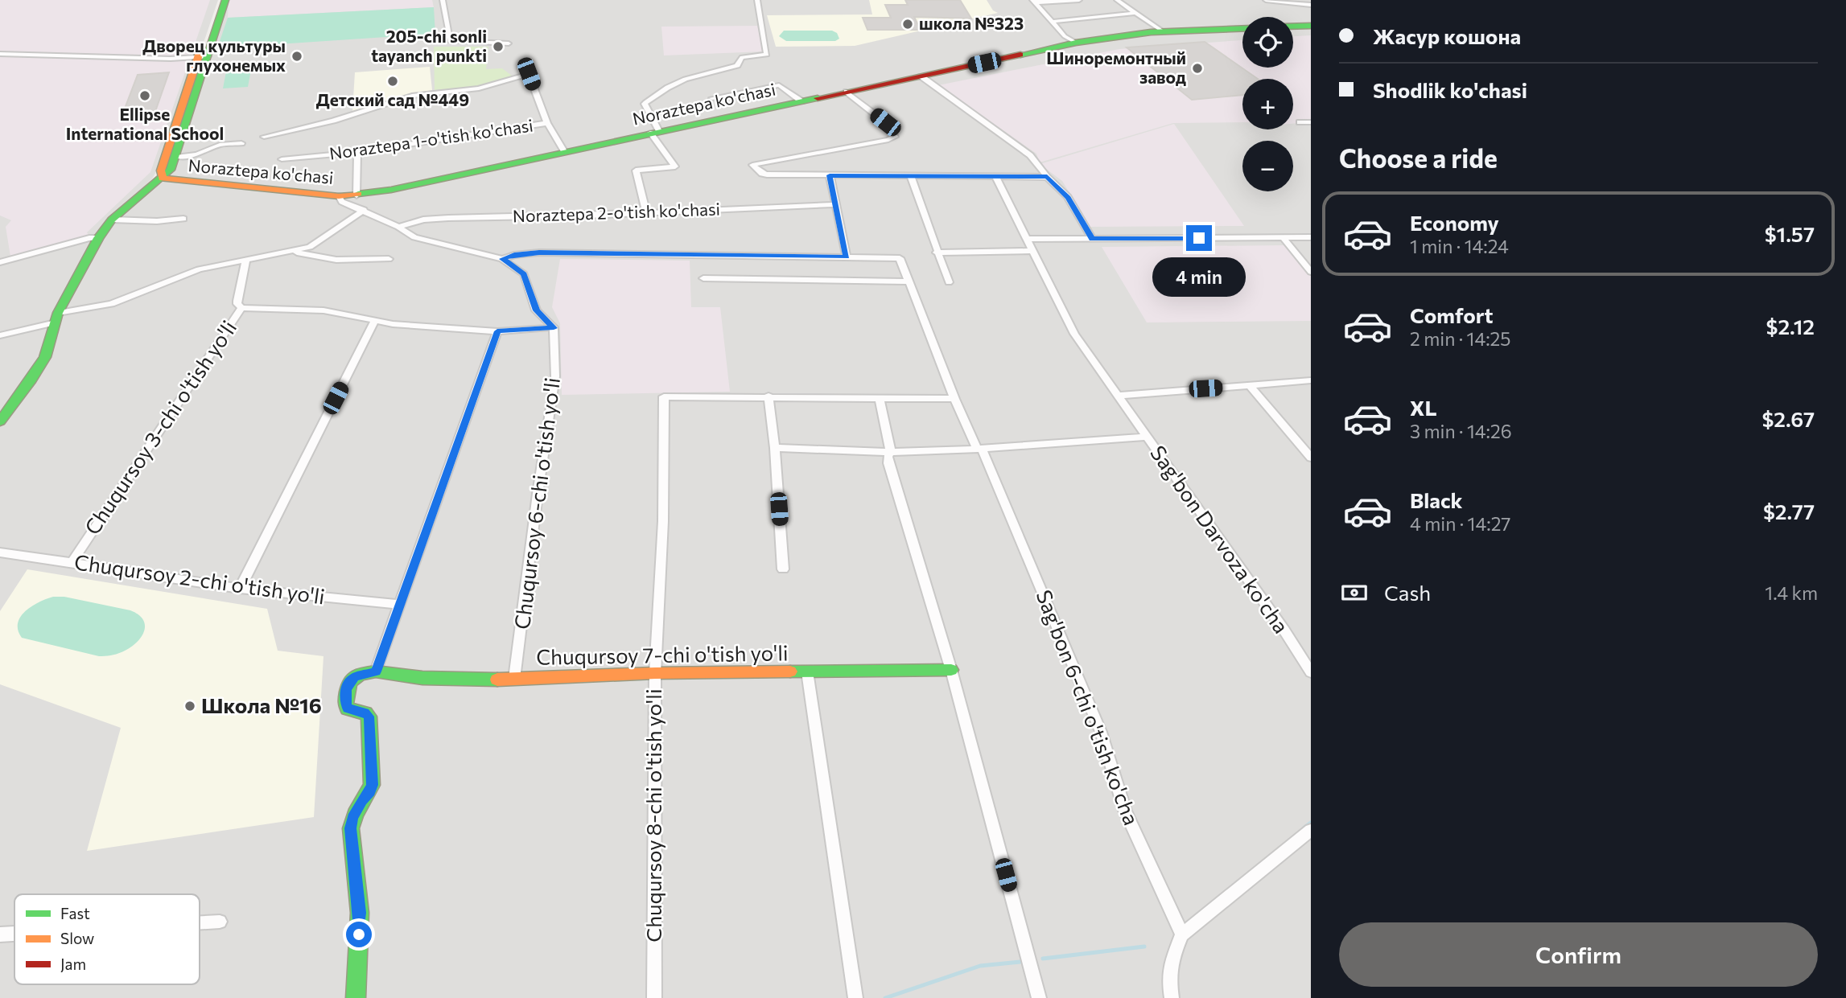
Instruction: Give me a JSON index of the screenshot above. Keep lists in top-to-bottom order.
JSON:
{
  "streets": {
    "main road": ["Noraztepa ko'chasi", "Chuqursoy 7-chi o'tish yo'li"],
    "street": [
      "Noraztepa 1-o'tish ko'chasi",
      "Noraztepa 2-o'tish ko'chasi",
      "Chuqursoy 3-chi o'tish yo'li",
      "Chuqursoy 6-chi o'tish yo'li",
      "Sag'bon Darvoza ko'cha",
      "Chuqursoy 2-chi o'tish yo'li",
      "Sag'bon 6-chi o'tish ko'cha",
      "Chuqursoy 8-chi o'tish yo'li"
    ]
  },
  "crossings": [
    ["Chuqursoy 3-chi o'tish yo'li", "Chuqursoy 2-chi o'tish yo'li"],
    ["Chuqursoy 6-chi o'tish yo'li", "Chuqursoy 7-chi o'tish yo'li"],
    ["Chuqursoy 7-chi o'tish yo'li", "Chuqursoy 8-chi o'tish yo'li"]
  ],
  "places": [
    "школа №323",
    "205-chi sonli tayanch punkti",
    "Дворец культуры глухонемых",
    "Шиноремонтный завод",
    "Детский сад №449",
    "Ellipse International School",
    "Школа №16"
  ],
  "legend": ["Fast", "Slow", "Jam"],
  "page": {
    "banner": ["Жасур кошона", "Shodlik ko'chasi"],
    "map_buttons": ["+", "−"],
    "heading": "Choose a ride",
    "list": [
      {
        "name": "Economy",
        "note": "1 min · 14:24",
        "value": "$1.57"
      },
      {
        "name": "Comfort",
        "note": "2 min · 14:25",
        "value": "$2.12"
      },
      {
        "name": "XL",
        "note": "3 min · 14:26",
        "value": "$2.67"
      },
      {
        "name": "Black",
        "note": "4 min · 14:27",
        "value": "$2.77"
      }
    ],
    "bubble": "4 min",
    "pay": ["Cash", "1.4 km"],
    "buttons": "Confirm"
  }
}
